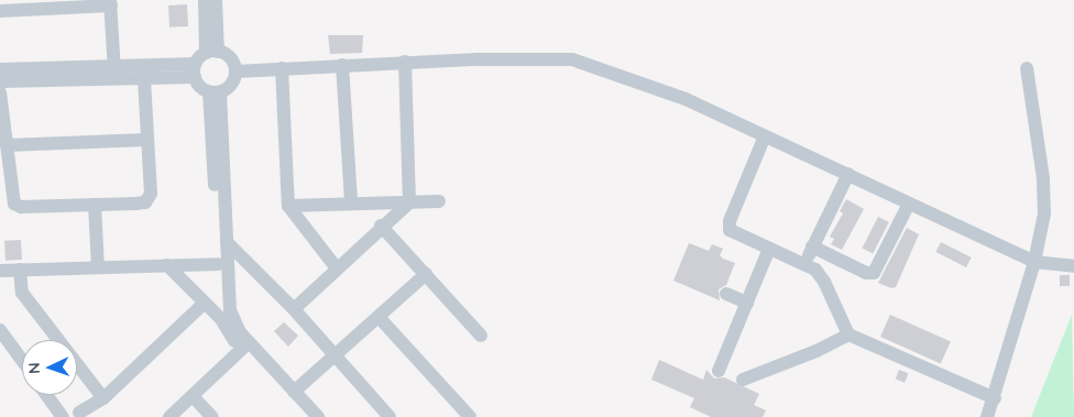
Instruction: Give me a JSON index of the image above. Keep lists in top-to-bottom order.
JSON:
{
  "north": "left"
}
